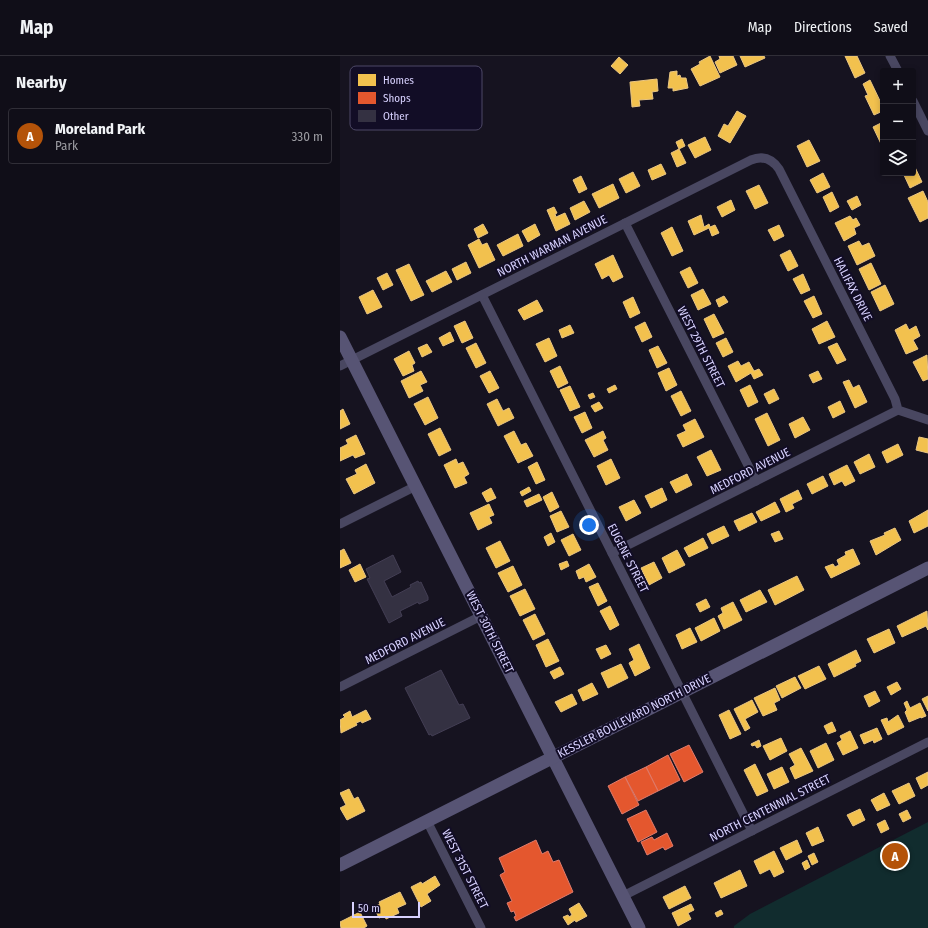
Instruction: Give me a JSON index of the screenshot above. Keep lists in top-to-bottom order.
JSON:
{
  "streets": {
    "main road": ["WEST 30TH STREET", "KESSLER BOULEVARD NORTH DRIVE"],
    "street": [
      "NORTH WARMAN AVENUE",
      "HALIFAX DRIVE",
      "WEST 29TH STREET",
      "MEDFORD AVENUE",
      "EUGENE STREET",
      "NORTH CENTENNIAL STREET",
      "WEST 31ST STREET"
    ]
  },
  "crossings": [
    ["NORTH WARMAN AVENUE", "HALIFAX DRIVE"],
    ["NORTH WARMAN AVENUE", "WEST 29TH STREET"],
    ["NORTH WARMAN AVENUE", "EUGENE STREET"],
    ["NORTH WARMAN AVENUE", "WEST 30TH STREET"],
    ["HALIFAX DRIVE", "MEDFORD AVENUE"],
    ["WEST 29TH STREET", "MEDFORD AVENUE"],
    ["MEDFORD AVENUE", "EUGENE STREET"],
    ["MEDFORD AVENUE", "WEST 30TH STREET"],
    ["EUGENE STREET", "KESSLER BOULEVARD NORTH DRIVE"],
    ["EUGENE STREET", "NORTH CENTENNIAL STREET"],
    ["WEST 30TH STREET", "KESSLER BOULEVARD NORTH DRIVE"],
    ["WEST 30TH STREET", "NORTH CENTENNIAL STREET"],
    ["KESSLER BOULEVARD NORTH DRIVE", "WEST 31ST STREET"]
  ],
  "legend": ["Homes", "Shops", "Other"],
  "scale_bar": "50 m",
  "page": {
    "header": "Map",
    "nav": ["Map", "Directions", "Saved"],
    "heading": "Nearby",
    "map_buttons": ["+", "−"],
    "list": [
      {
        "mark": "A",
        "name": "Moreland Park",
        "note": "Park",
        "value": "330 m"
      }
    ],
    "pins": "A",
    "scale": "50 m"
  }
}
